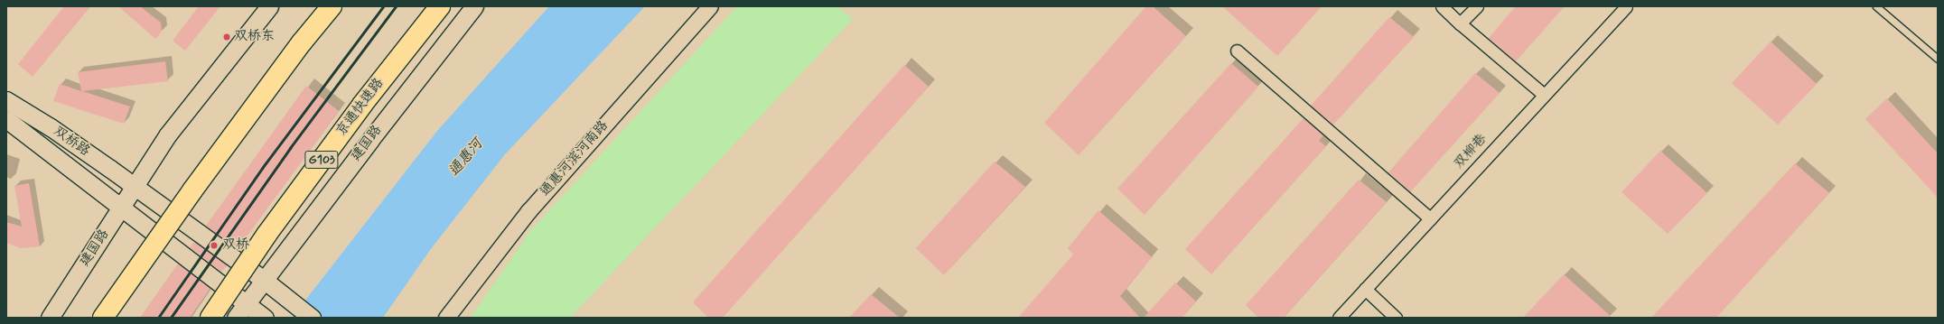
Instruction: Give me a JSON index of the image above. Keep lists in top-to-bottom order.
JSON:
{
  "streets": {
    "highway": ["京通快速路", "G103"],
    "main road": ["双桥路", "建国路"],
    "street": ["双柳巷", "通惠河滨河南路"]
  },
  "crossings": [
    ["双桥路", "建国路"]
  ],
  "water": ["通惠河"],
  "places": ["双桥东", "双桥"]
}
